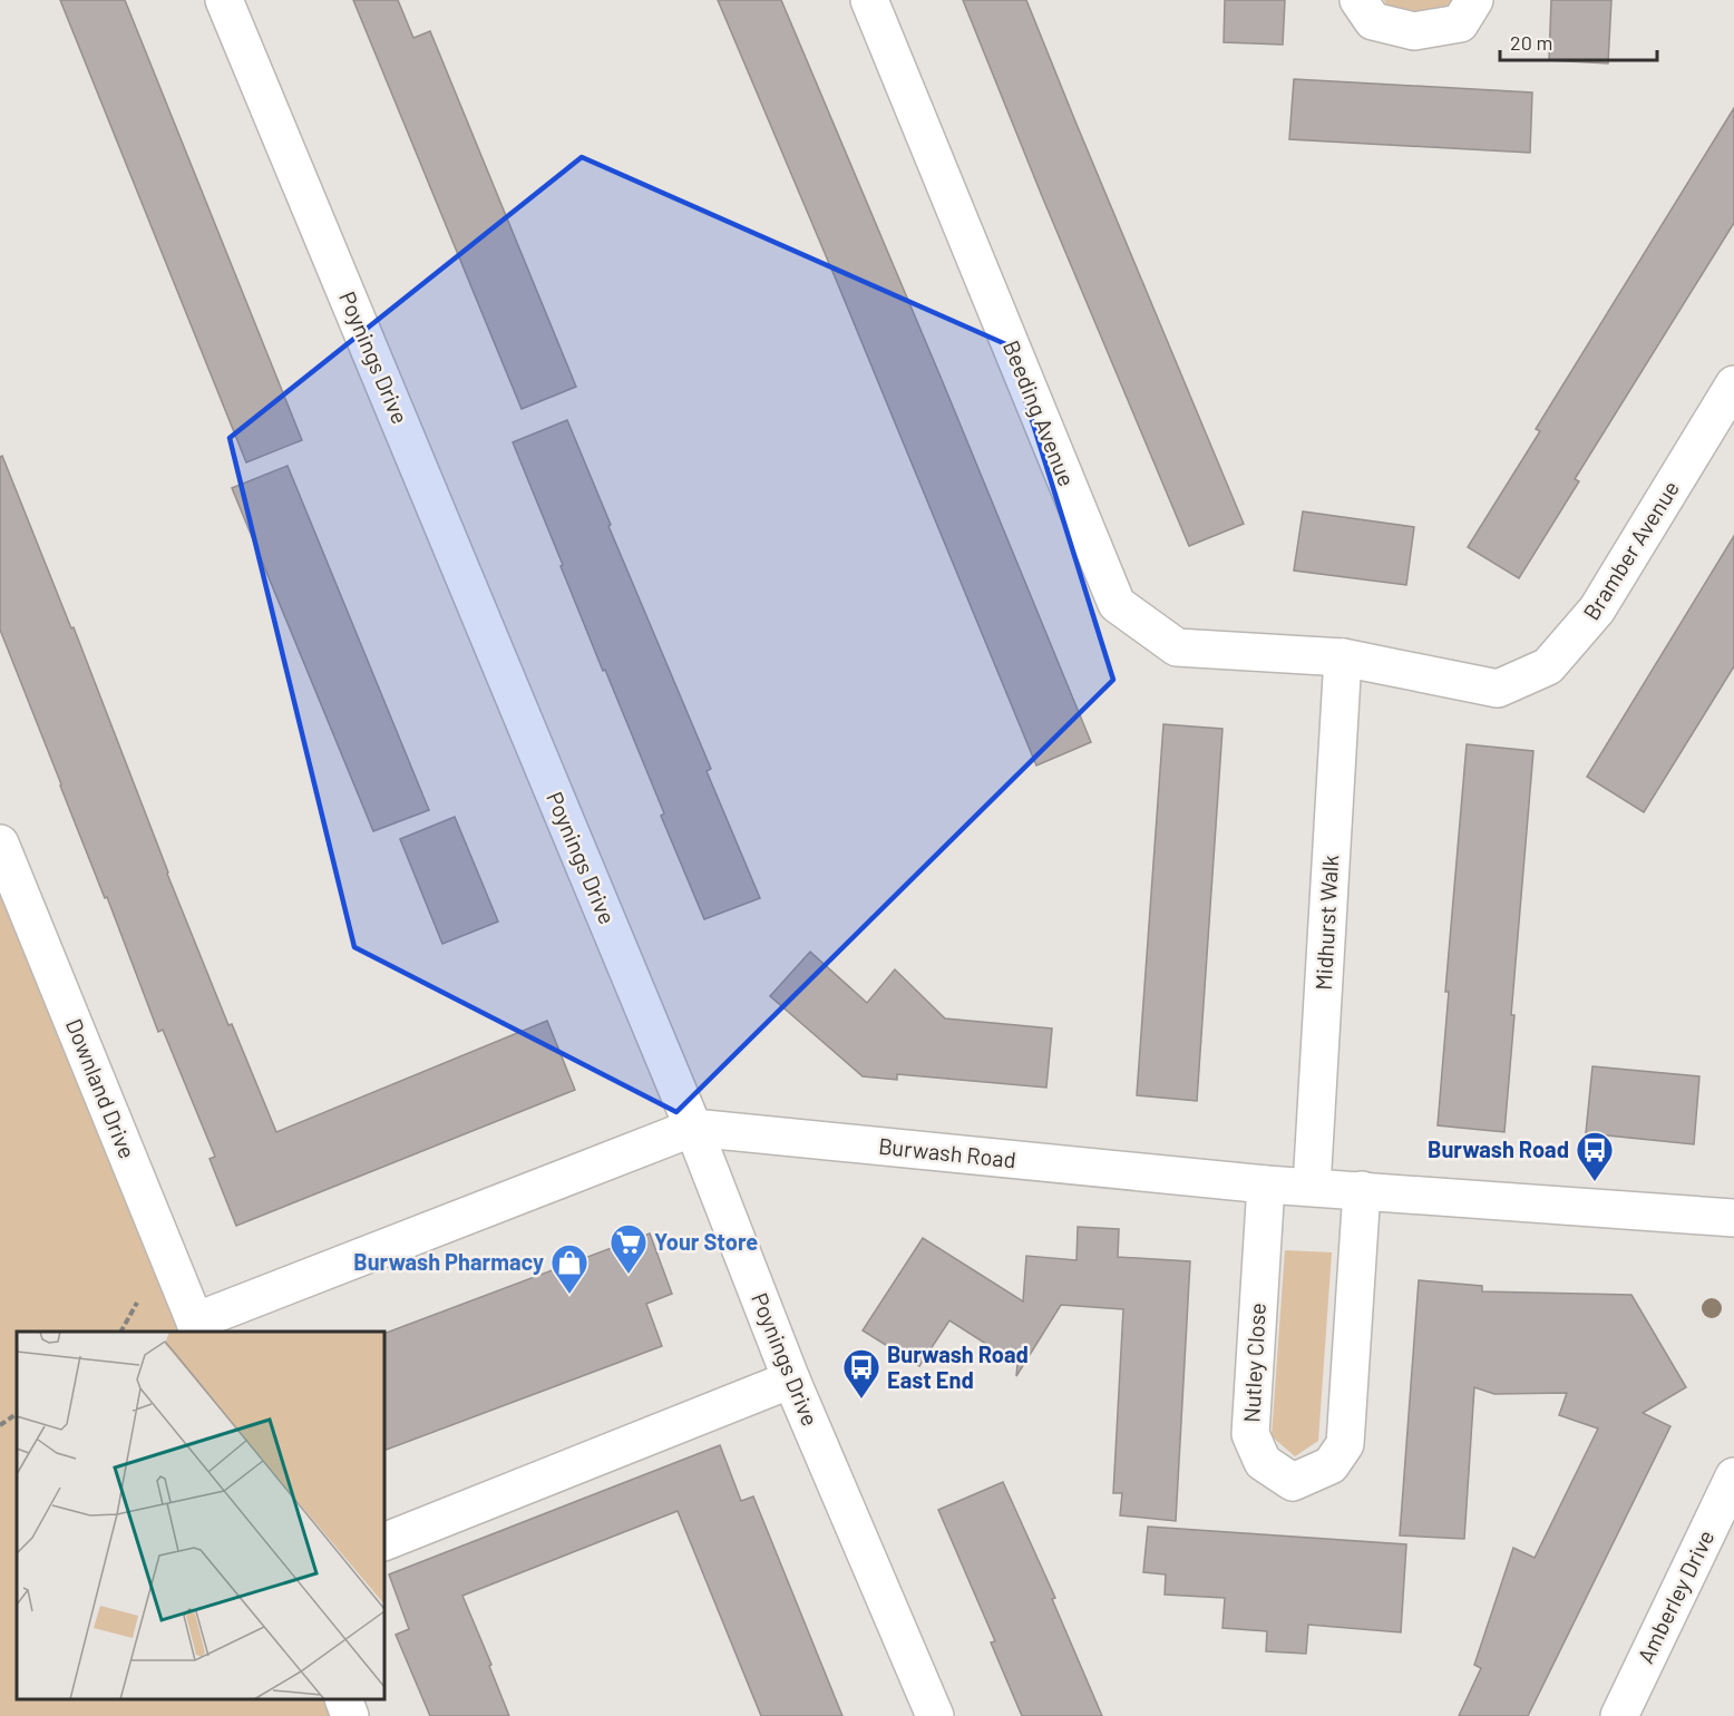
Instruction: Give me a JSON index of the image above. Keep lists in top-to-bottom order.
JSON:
{
  "streets": {
    "street": [
      "Poynings Drive",
      "Beeding Avenue",
      "Bramber Avenue",
      "Midhurst Walk",
      "Downland Drive",
      "Burwash Road",
      "Nutley Close",
      "Amberley Drive"
    ]
  },
  "crossings": [
    ["Poynings Drive", "Burwash Road"],
    ["Beeding Avenue", "Bramber Avenue"],
    ["Beeding Avenue", "Midhurst Walk"],
    ["Bramber Avenue", "Midhurst Walk"],
    ["Midhurst Walk", "Burwash Road"],
    ["Downland Drive", "Burwash Road"],
    ["Burwash Road", "Nutley Close"]
  ],
  "places": {
    "bus stop": ["Burwash Road", "Burwash Road East End"],
    "supermarket": ["Your Store"],
    "shop": ["Burwash Pharmacy"]
  },
  "scale_bar": "20 m"
}
